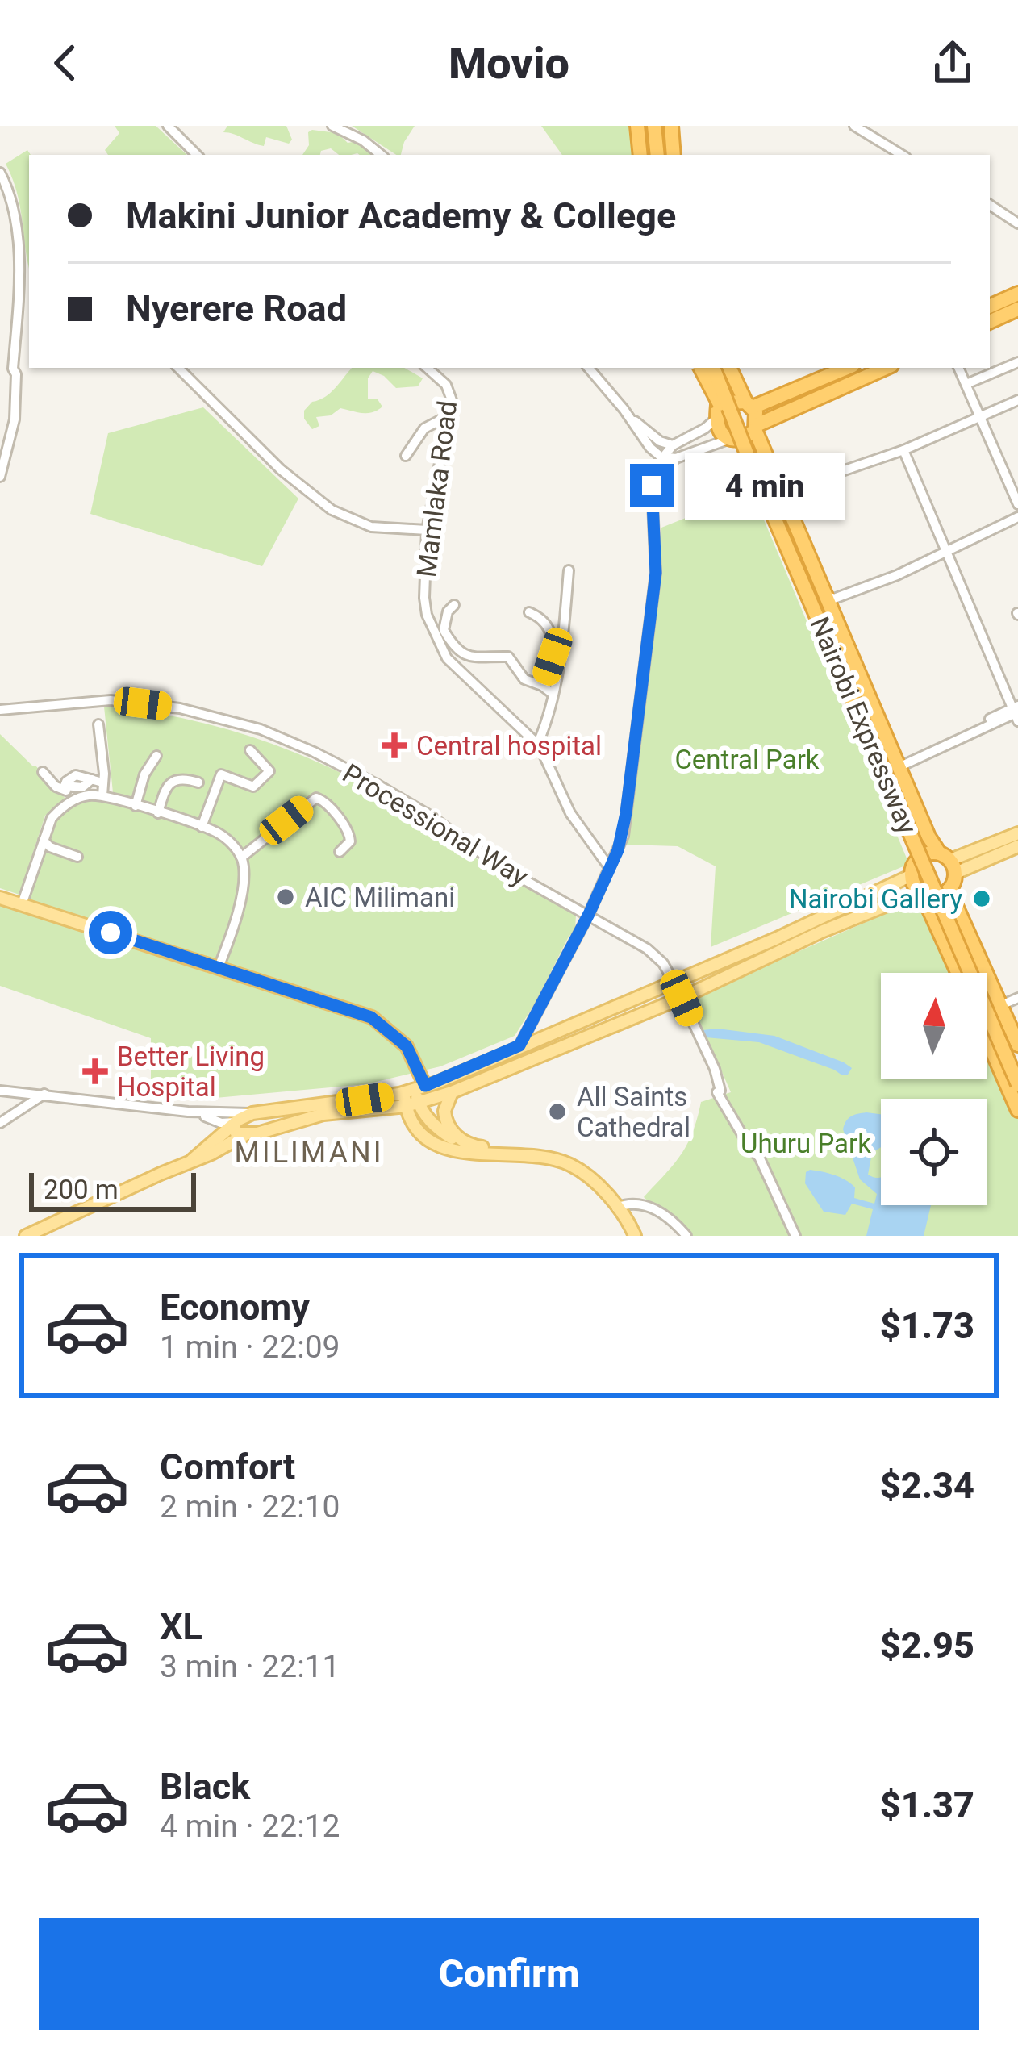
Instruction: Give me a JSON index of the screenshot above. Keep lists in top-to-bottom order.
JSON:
{
  "streets": {
    "highway": ["Nairobi Expressway"],
    "street": ["Mamlaka Road", "Processional Way"]
  },
  "districts": ["MILIMANI"],
  "parks": ["Central Park", "Uhuru Park"],
  "places": {
    "health": ["Central hospital", "Better Living Hospital"],
    "other": ["AIC Milimani", "Nairobi Gallery", "All Saints Cathedral"]
  },
  "scale_bar": "200 m",
  "north": "top",
  "page": {
    "header": "Movio",
    "banner": ["Makini Junior Academy & College", "Nyerere Road"],
    "bubble": "4 min",
    "scale": "200 m",
    "list": [
      {
        "name": "Economy",
        "note": "1 min · 22:09",
        "value": "$1.73"
      },
      {
        "name": "Comfort",
        "note": "2 min · 22:10",
        "value": "$2.34"
      },
      {
        "name": "XL",
        "note": "3 min · 22:11",
        "value": "$2.95"
      },
      {
        "name": "Black",
        "note": "4 min · 22:12",
        "value": "$1.37"
      }
    ],
    "buttons": "Confirm"
  }
}
